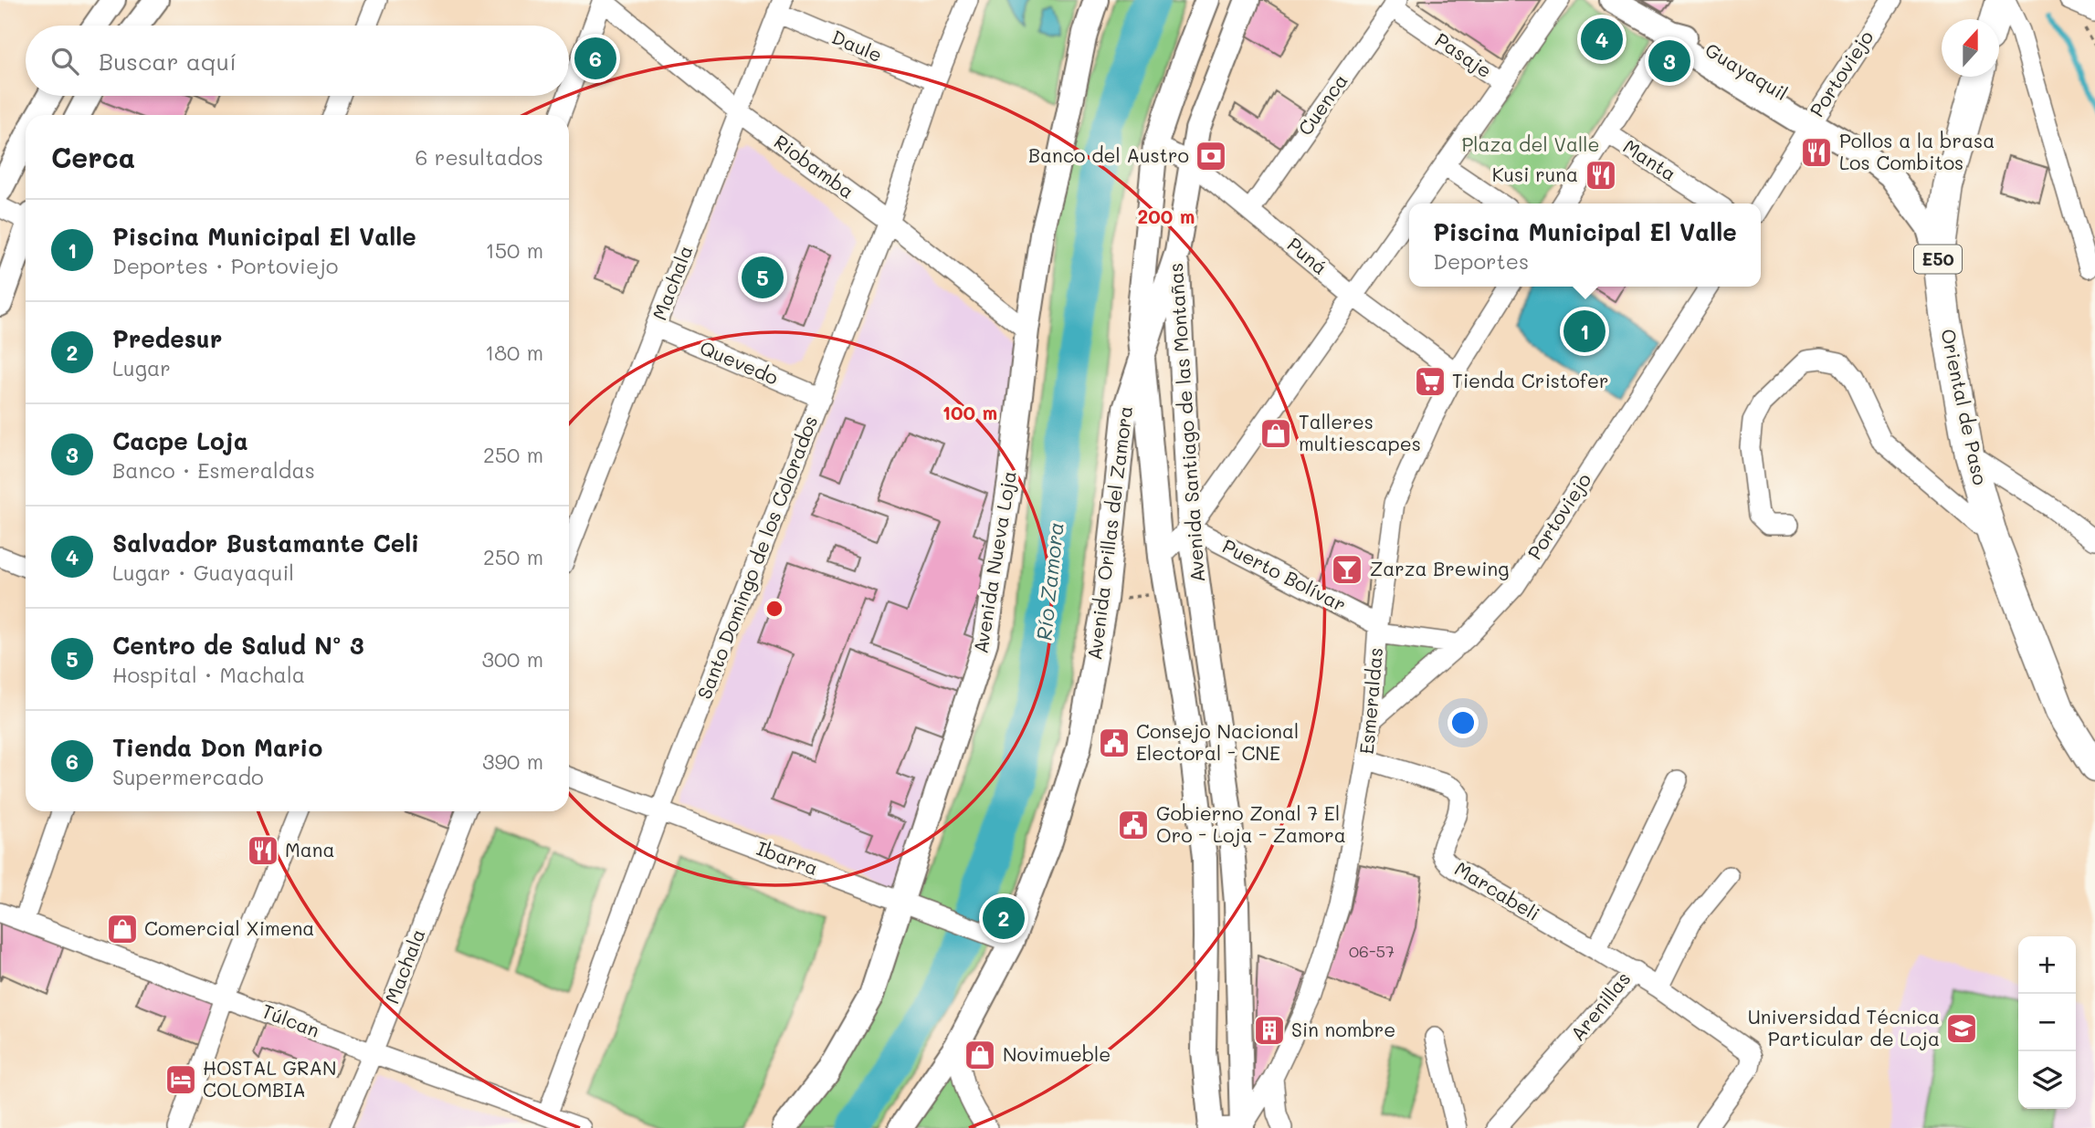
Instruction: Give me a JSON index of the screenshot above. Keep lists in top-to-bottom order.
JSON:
{
  "streets": {
    "highway": ["E50", "Oriental de Paso"],
    "main road": [
      "Guayaquil",
      "Avenida Santiago de las Montañas",
      "Avenida Orillas del Zamora",
      "Avenida Nueva Loja"
    ],
    "street": [
      "Daule",
      "Pasaje",
      "Portoviejo",
      "Cuenca",
      "Manta",
      "Riobamba",
      "Puná",
      "Machala",
      "Quevedo",
      "Santo Domingo de los Colorados",
      "Puerto Bolívar",
      "Esmeraldas",
      "Ibarra",
      "Marcabeli",
      "Arenillas",
      "Túlcan"
    ]
  },
  "crossings": [
    ["Daule", "Machala"],
    ["Daule", "Santo Domingo de los Colorados"],
    ["Pasaje", "Cuenca"],
    ["Guayaquil", "Portoviejo"],
    ["Guayaquil", "Oriental de Paso"],
    ["Portoviejo", "Puerto Bolívar"],
    ["Portoviejo", "Esmeraldas"],
    ["Cuenca", "Puná"],
    ["Riobamba", "Machala"],
    ["Riobamba", "Santo Domingo de los Colorados"],
    ["Riobamba", "Avenida Nueva Loja"],
    ["Puná", "Avenida Orillas del Zamora"],
    ["Puná", "Esmeraldas"],
    ["Machala", "Quevedo"],
    ["Machala", "Túlcan"],
    ["Quevedo", "Santo Domingo de los Colorados"],
    ["Avenida Santiago de las Montañas", "Avenida Orillas del Zamora"],
    ["Avenida Santiago de las Montañas", "Puerto Bolívar"],
    ["Avenida Santiago de las Montañas", "Esmeraldas"],
    ["Avenida Orillas del Zamora", "Ibarra"],
    ["Santo Domingo de los Colorados", "Ibarra"],
    ["Santo Domingo de los Colorados", "Túlcan"],
    ["Avenida Nueva Loja", "Ibarra"],
    ["Puerto Bolívar", "Esmeraldas"],
    ["Esmeraldas", "Marcabeli"],
    ["Marcabeli", "Arenillas"]
  ],
  "water": ["Río Zamora"],
  "parks": ["Plaza del Valle"],
  "places": {
    "restaurant": ["Pollos a la brasa Los Combitos", "Kusi runa", "Mana"],
    "bank": ["Banco del Austro"],
    "supermarket": ["Tienda Cristofer"],
    "shop": ["Talleres multiescapes", "Comercial Ximena", "Novimueble"],
    "bar": ["Zarza Brewing"],
    "public building": ["Consejo Nacional Electoral - CNE", "Gobierno Zonal 7 El Oro - Loja - Zamora"],
    "school or university": ["Universidad Técnica Particular de Loja"],
    "building": ["Sin nombre"],
    "hotel": ["HOSTAL GRAN COLOMBIA"]
  },
  "house_numbers": ["06-57"],
  "north": "top",
  "page": {
    "pins": [
      "4",
      "6",
      "3",
      "5",
      "1",
      "2"
    ],
    "search": "Buscar aquí",
    "heading": ["Cerca", "6 resultados"],
    "list": [
      {
        "mark": "1",
        "name": "Piscina Municipal El Valle",
        "note": "Deportes · Portoviejo",
        "value": "150 m"
      },
      {
        "mark": "2",
        "name": "Predesur",
        "note": "Lugar",
        "value": "180 m"
      },
      {
        "mark": "3",
        "name": "Cacpe Loja",
        "note": "Banco · Esmeraldas",
        "value": "250 m"
      },
      {
        "mark": "4",
        "name": "Salvador Bustamante Celi",
        "note": "Lugar · Guayaquil",
        "value": "250 m"
      },
      {
        "mark": "5",
        "name": "Centro de Salud Nº 3",
        "note": "Hospital · Machala",
        "value": "300 m"
      },
      {
        "mark": "6",
        "name": "Tienda Don Mario",
        "note": "Supermercado",
        "value": "390 m"
      }
    ],
    "popup": ["Piscina Municipal El Valle", "Deportes"],
    "map_buttons": ["+", "−"]
  },
  "rings": ["200 m", "100 m"]
}
